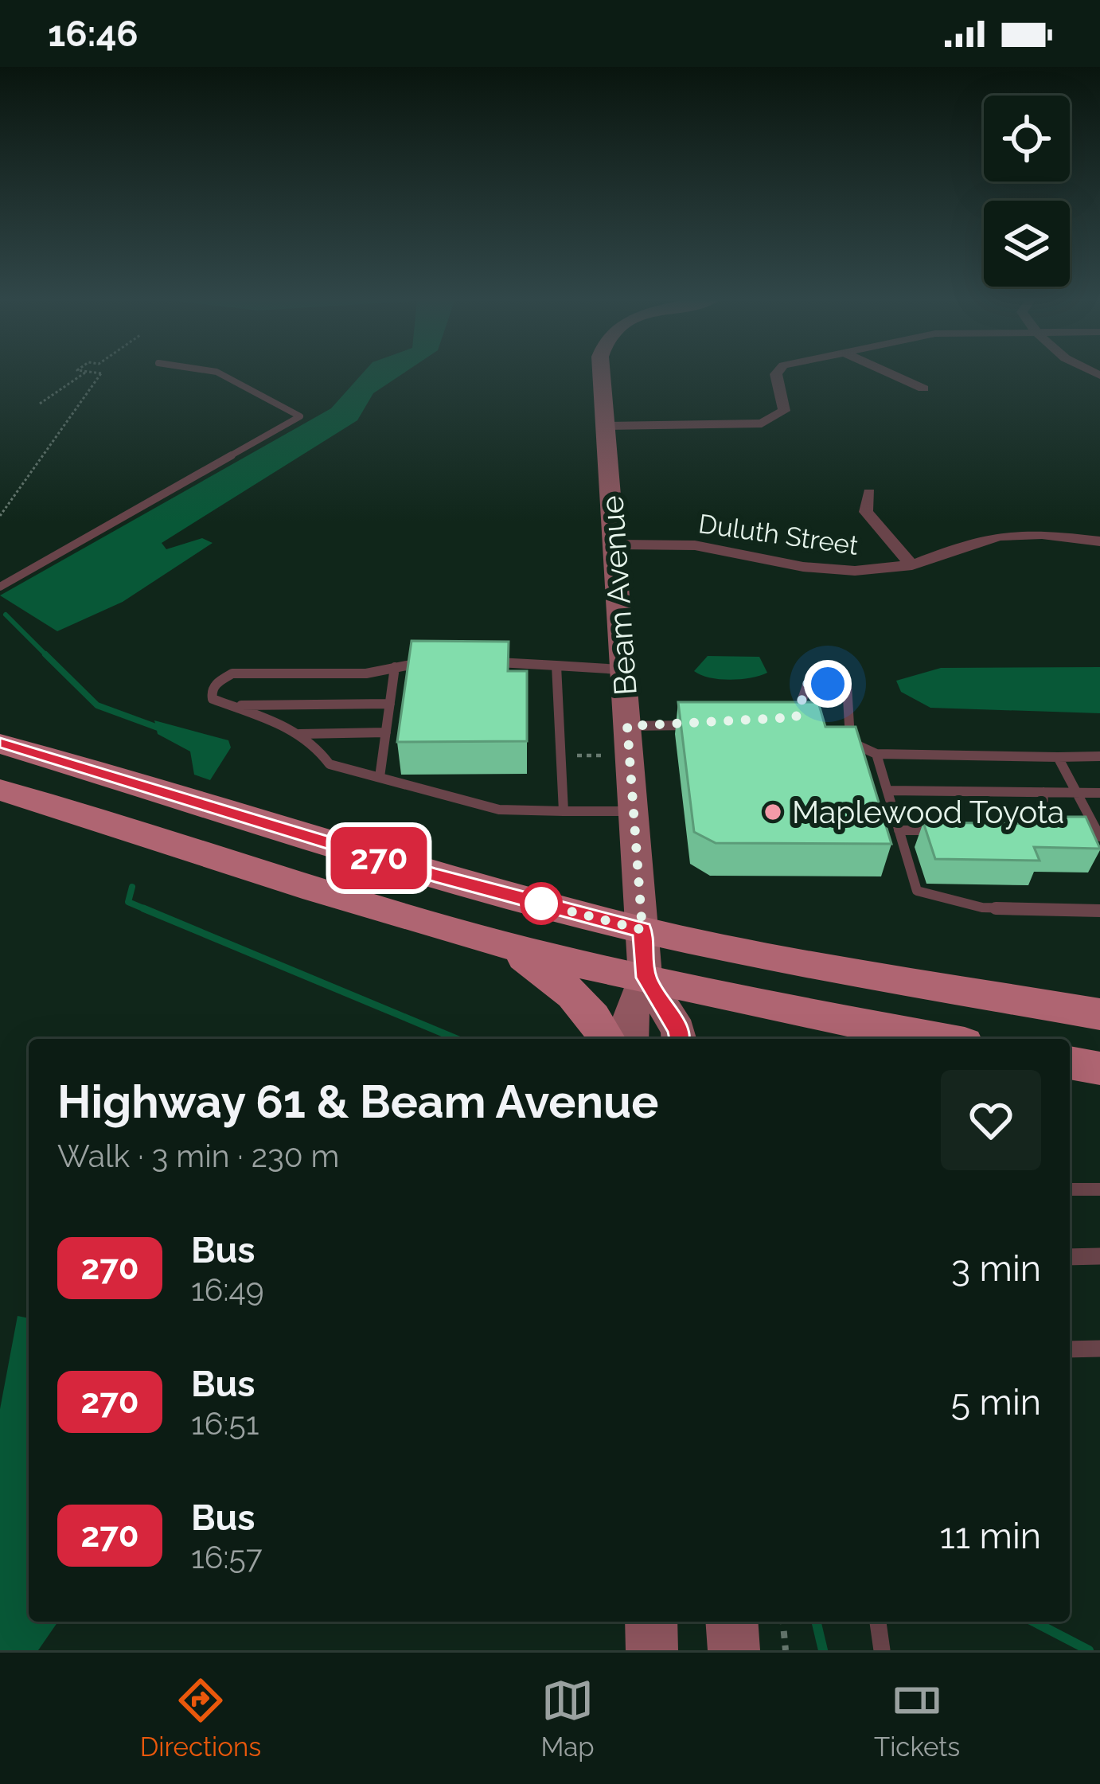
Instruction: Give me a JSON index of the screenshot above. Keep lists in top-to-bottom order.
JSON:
{
  "streets": {
    "street": ["Duluth Street", "Beam Avenue"]
  },
  "crossings": [
    ["Duluth Street", "Beam Avenue"]
  ],
  "places": ["Maplewood Toyota"],
  "lines": ["bus line 270"],
  "page": {
    "status": "16:46",
    "on_map": "270",
    "heading": ["Highway 61 & Beam Avenue", "Walk · 3 min · 230 m"],
    "list": [
      {
        "mark": "270",
        "name": "Bus",
        "note": "16:49",
        "value": "3 min"
      },
      {
        "mark": "270",
        "name": "Bus",
        "note": "16:51",
        "value": "5 min"
      },
      {
        "mark": "270",
        "name": "Bus",
        "note": "16:57",
        "value": "11 min"
      }
    ],
    "tabs": ["Directions", "Map", "Tickets"]
  }
}
